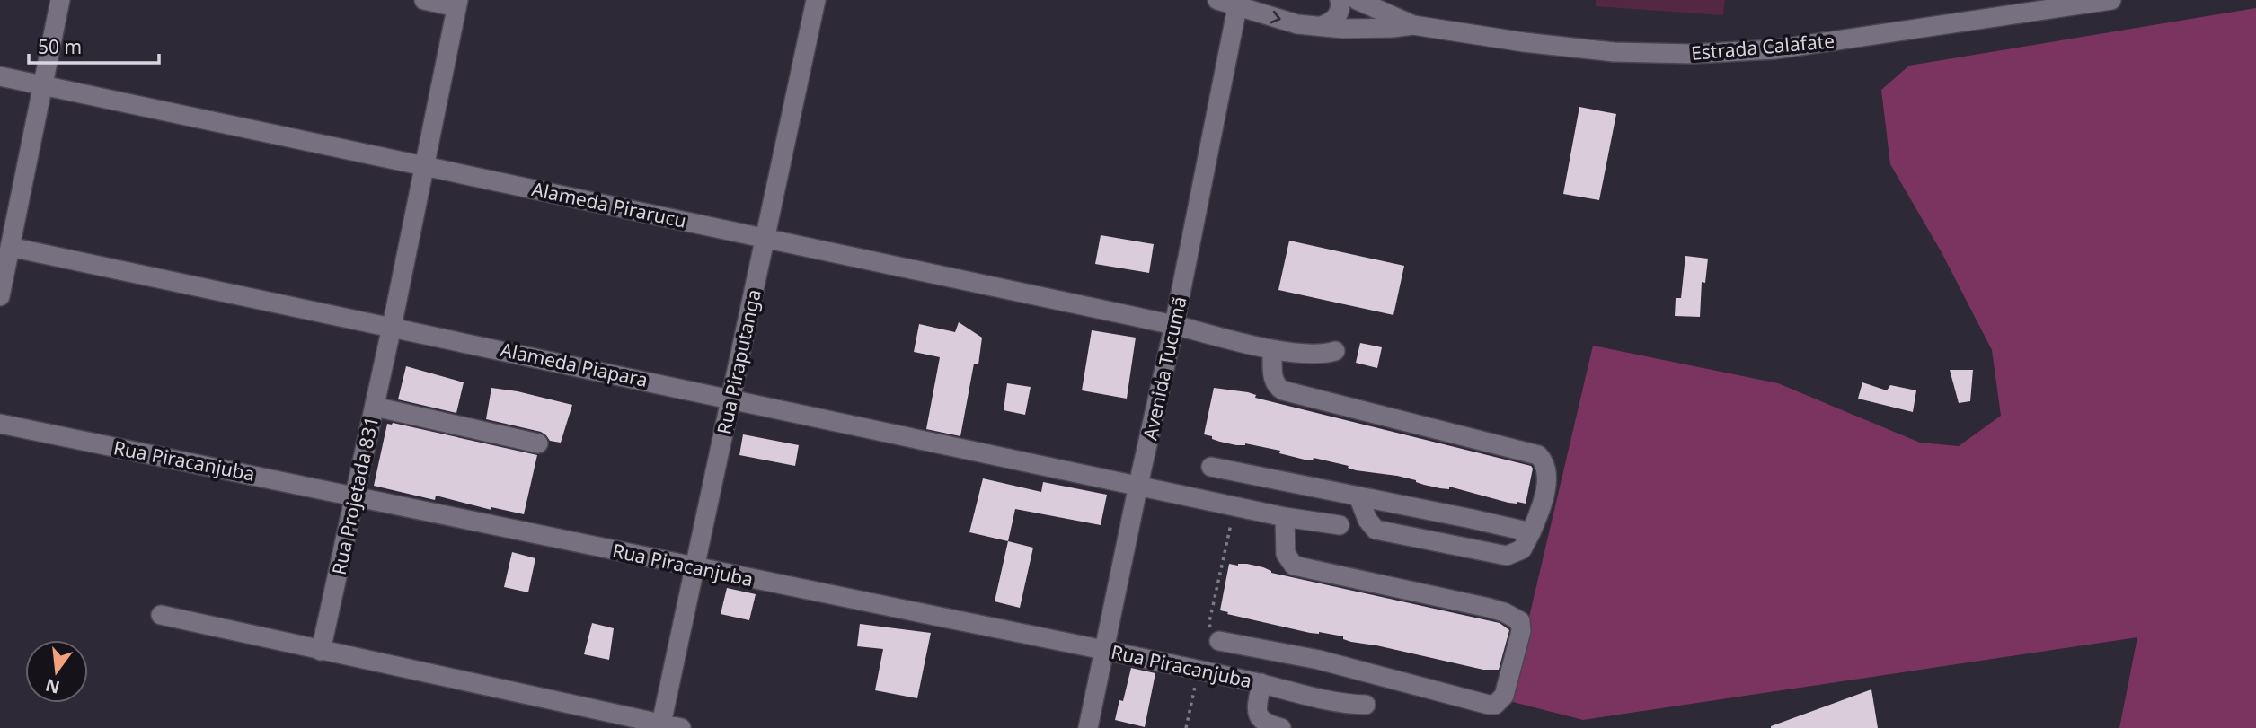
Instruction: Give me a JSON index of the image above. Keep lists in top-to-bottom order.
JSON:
{
  "streets": {
    "street": [
      "Estrada Calafate",
      "Alameda Pirarucu",
      "Rua Piraputanga",
      "Alameda Piapara",
      "Avenida Tucumã",
      "Rua Piracanjuba",
      "Rua Projetada 831"
    ]
  },
  "crossings": [
    ["Estrada Calafate", "Avenida Tucumã"],
    ["Alameda Pirarucu", "Rua Piraputanga"],
    ["Alameda Pirarucu", "Avenida Tucumã"],
    ["Alameda Pirarucu", "Rua Projetada 831"],
    ["Rua Piraputanga", "Alameda Piapara"],
    ["Rua Piraputanga", "Rua Piracanjuba"],
    ["Alameda Piapara", "Avenida Tucumã"],
    ["Alameda Piapara", "Rua Projetada 831"],
    ["Avenida Tucumã", "Rua Piracanjuba"],
    ["Rua Piracanjuba", "Rua Projetada 831"]
  ],
  "scale_bar": "50 m",
  "north": "bottom"
}
